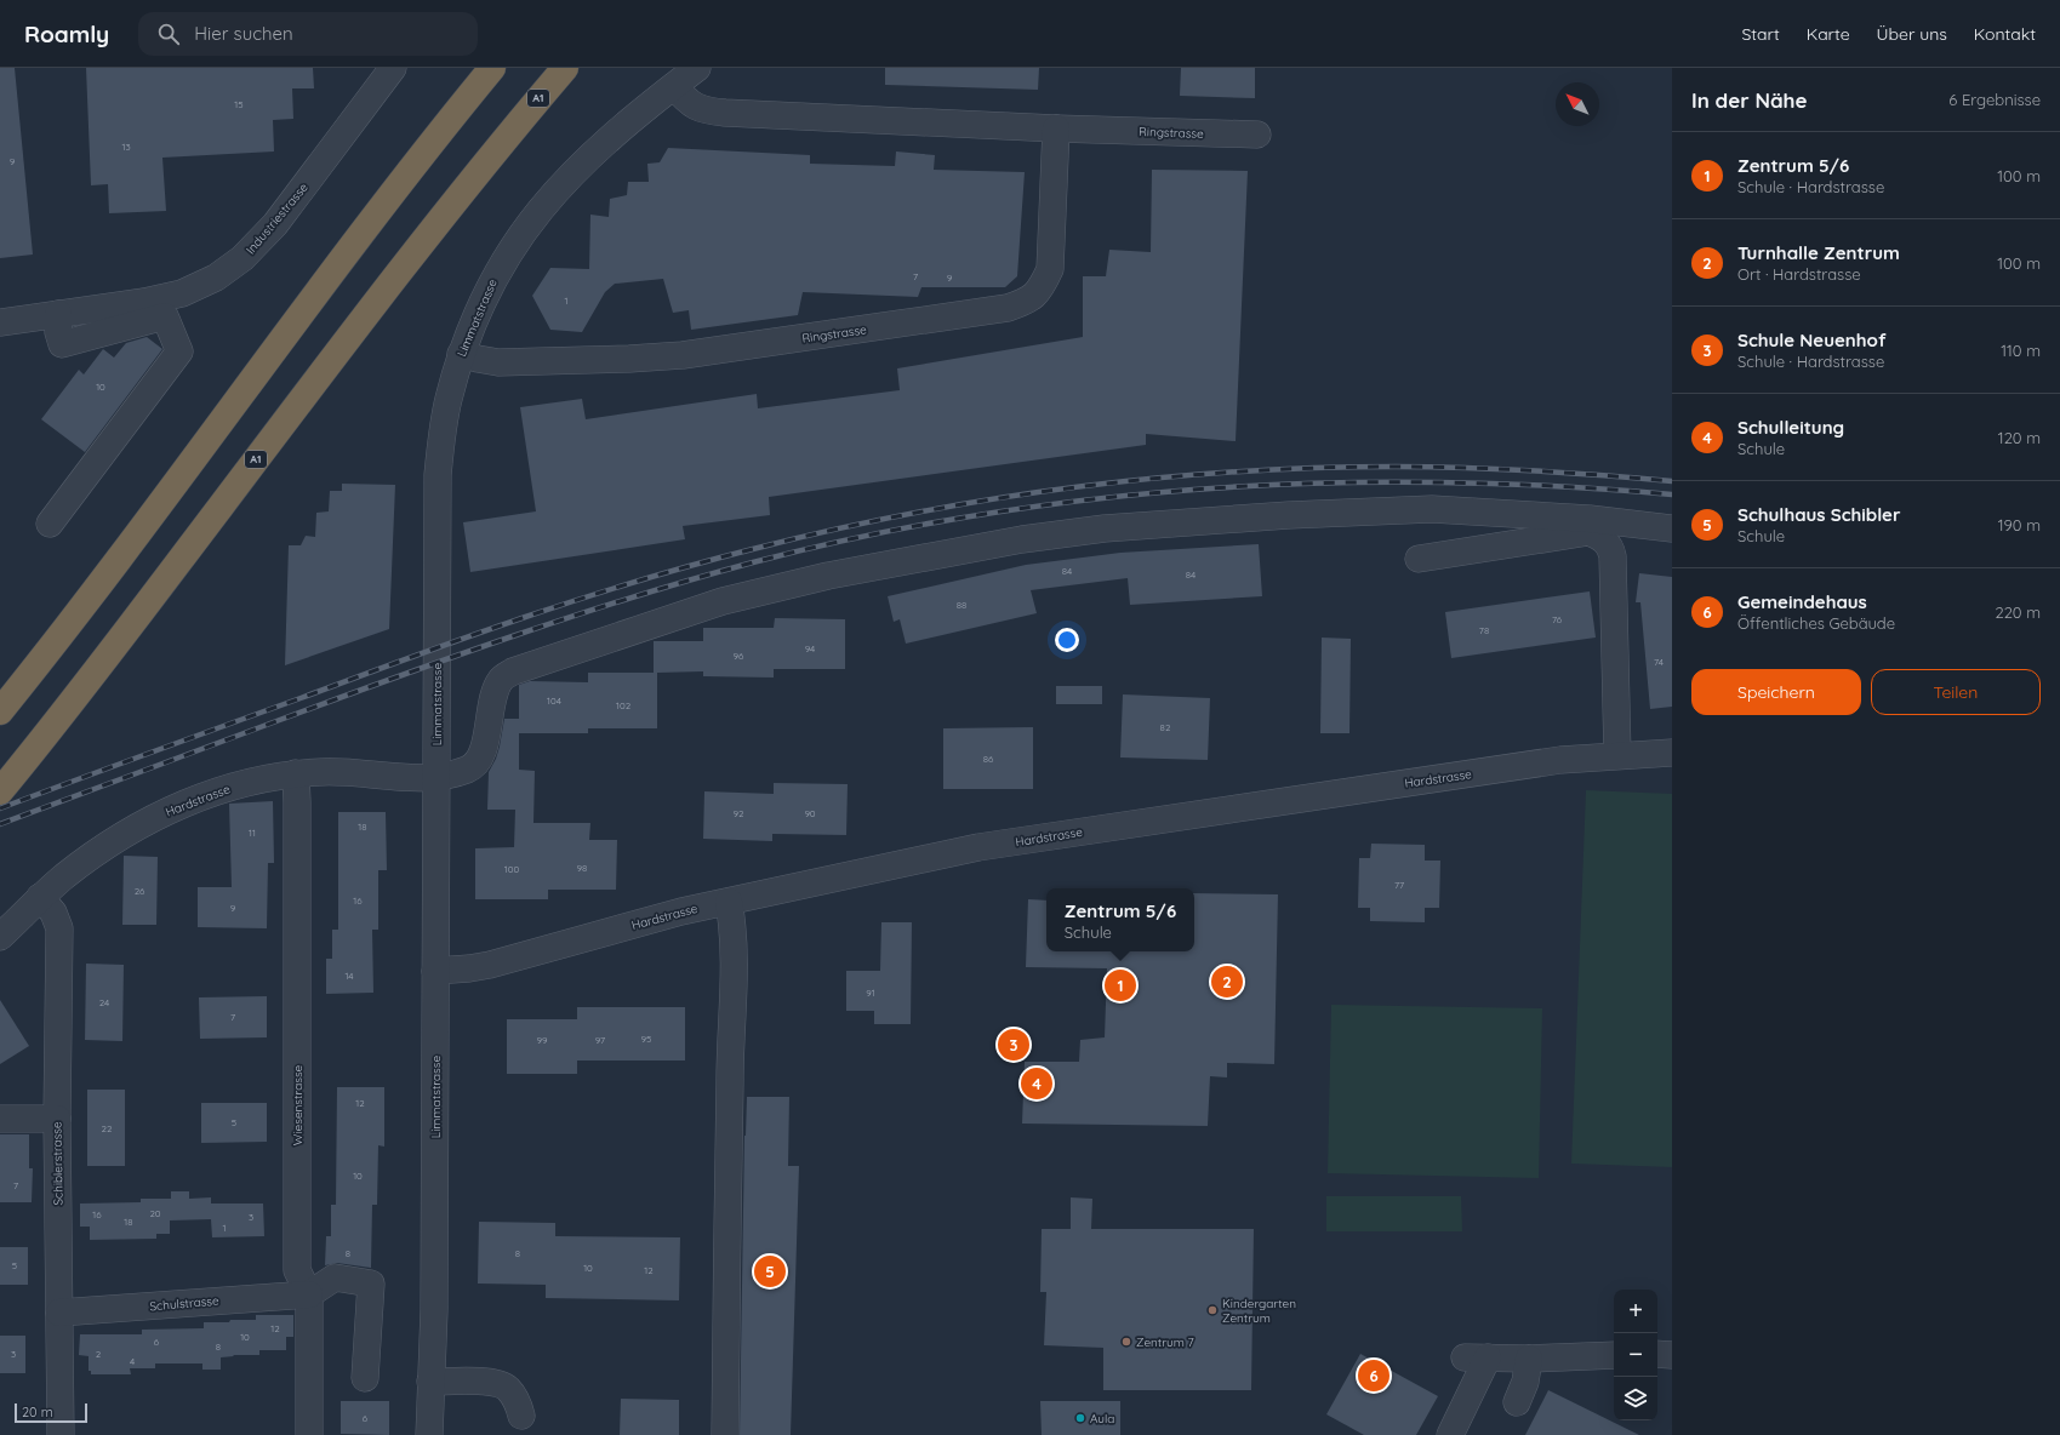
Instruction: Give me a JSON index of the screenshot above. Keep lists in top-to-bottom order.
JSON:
{
  "streets": {
    "highway": ["A1"],
    "street": [
      "Ringstrasse",
      "Industriestrasse",
      "Limmatstrasse",
      "Hardstrasse",
      "Wiesenstrasse",
      "Schiblerstrasse",
      "Schulstrasse"
    ]
  },
  "crossings": [
    ["Ringstrasse", "Limmatstrasse"],
    ["Limmatstrasse", "Hardstrasse"],
    ["Hardstrasse", "Wiesenstrasse"],
    ["Hardstrasse", "Schiblerstrasse"],
    ["Wiesenstrasse", "Schulstrasse"],
    ["Schiblerstrasse", "Schulstrasse"]
  ],
  "places": ["Kindergarten Zentrum", "Zentrum 7", "Aula"],
  "house_numbers": [
    "15",
    "13",
    "9",
    "7",
    "9",
    "1",
    "10",
    "84",
    "84",
    "88",
    "76",
    "78",
    "94",
    "96",
    "74",
    "104",
    "102",
    "82",
    "86",
    "92",
    "90",
    "18",
    "11",
    "98",
    "100",
    "77",
    "26",
    "16",
    "9",
    "14",
    "91",
    "24",
    "7",
    "95",
    "99",
    "97",
    "12",
    "5",
    "22",
    "10",
    "7",
    "20",
    "16",
    "3",
    "18",
    "1",
    "8",
    "8",
    "5",
    "10",
    "12",
    "12",
    "10",
    "6",
    "8",
    "3",
    "2",
    "4",
    "6"
  ],
  "scale_bar": "20 m",
  "north": "top left",
  "page": {
    "header": "Roamly",
    "search": "Hier suchen",
    "nav": [
      "Start",
      "Karte",
      "Über uns",
      "Kontakt"
    ],
    "heading": ["In der Nähe", "6 Ergebnisse"],
    "list": [
      {
        "mark": "1",
        "name": "Zentrum 5/6",
        "note": "Schule · Hardstrasse",
        "value": "100 m"
      },
      {
        "mark": "2",
        "name": "Turnhalle Zentrum",
        "note": "Ort · Hardstrasse",
        "value": "100 m"
      },
      {
        "mark": "3",
        "name": "Schule Neuenhof",
        "note": "Schule · Hardstrasse",
        "value": "110 m"
      },
      {
        "mark": "4",
        "name": "Schulleitung",
        "note": "Schule",
        "value": "120 m"
      },
      {
        "mark": "5",
        "name": "Schulhaus Schibler",
        "note": "Schule",
        "value": "190 m"
      },
      {
        "mark": "6",
        "name": "Gemeindehaus",
        "note": "Öffentliches Gebäude",
        "value": "220 m"
      }
    ],
    "buttons": ["Speichern", "Teilen"],
    "popup": ["Zentrum 5/6", "Schule"],
    "pins": [
      "2",
      "1",
      "3",
      "4",
      "5",
      "6"
    ],
    "map_buttons": ["+", "−"],
    "scale": "20 m"
  }
}
